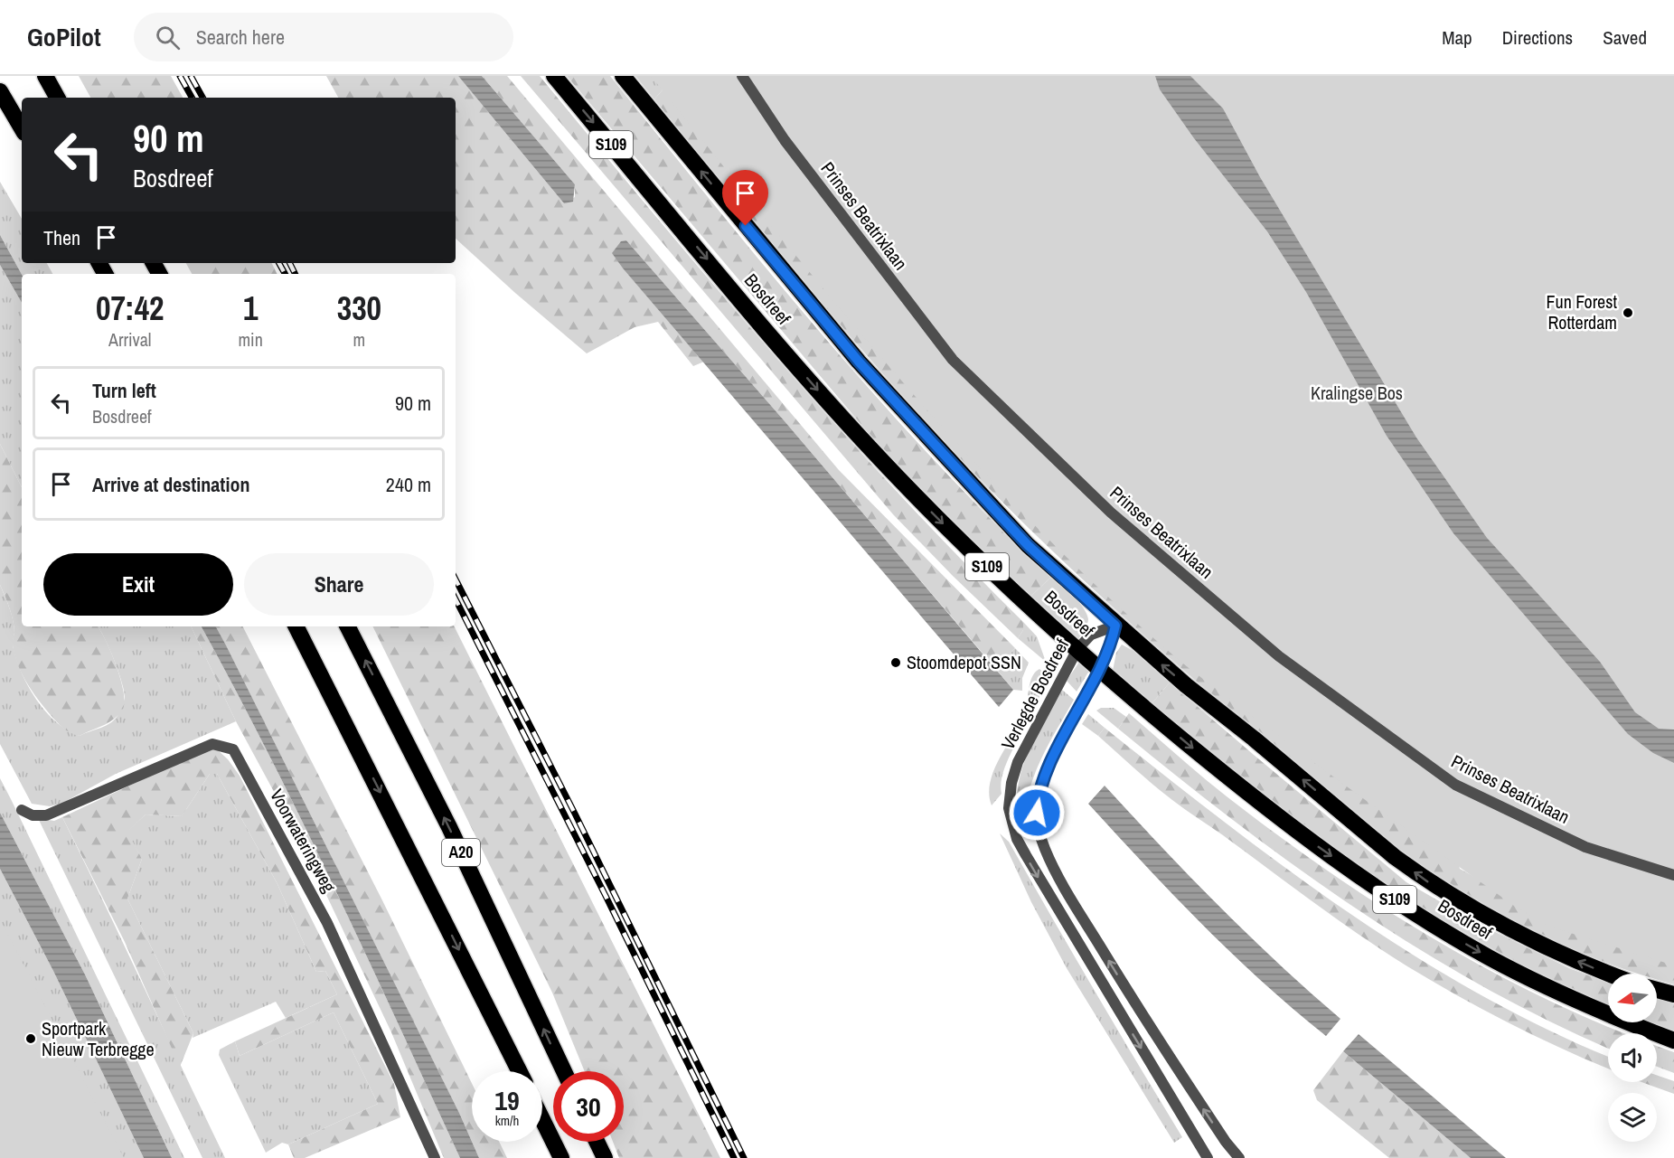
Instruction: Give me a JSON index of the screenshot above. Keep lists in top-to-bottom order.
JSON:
{
  "streets": {
    "highway": ["S109", "Bosdreef", "A20"],
    "street": ["Prinses Beatrixlaan", "Verlegde Bosdreef", "Voorwateringweg"]
  },
  "crossings": [
    ["Bosdreef", "Verlegde Bosdreef"]
  ],
  "parks": ["Kralingse Bos"],
  "places": ["Fun Forest Rotterdam", "Stoomdepot SSN", "Sportpark Nieuw Terbregge"],
  "north": "left",
  "page": {
    "header": "GoPilot",
    "search": "Search here",
    "nav": ["Map", "Directions", "Saved"],
    "turn": ["90 m", "Bosdreef"],
    "then": "Then",
    "eta": [
      "07:42",
      "Arrival",
      "1",
      "min",
      "330",
      "m"
    ],
    "list": [
      {
        "name": "Turn left",
        "note": "Bosdreef",
        "value": "90 m"
      },
      {
        "name": "Arrive at destination",
        "value": "240 m"
      }
    ],
    "buttons": ["Exit", "Share"],
    "speed": "19 km/h",
    "limit": "30"
  }
}
